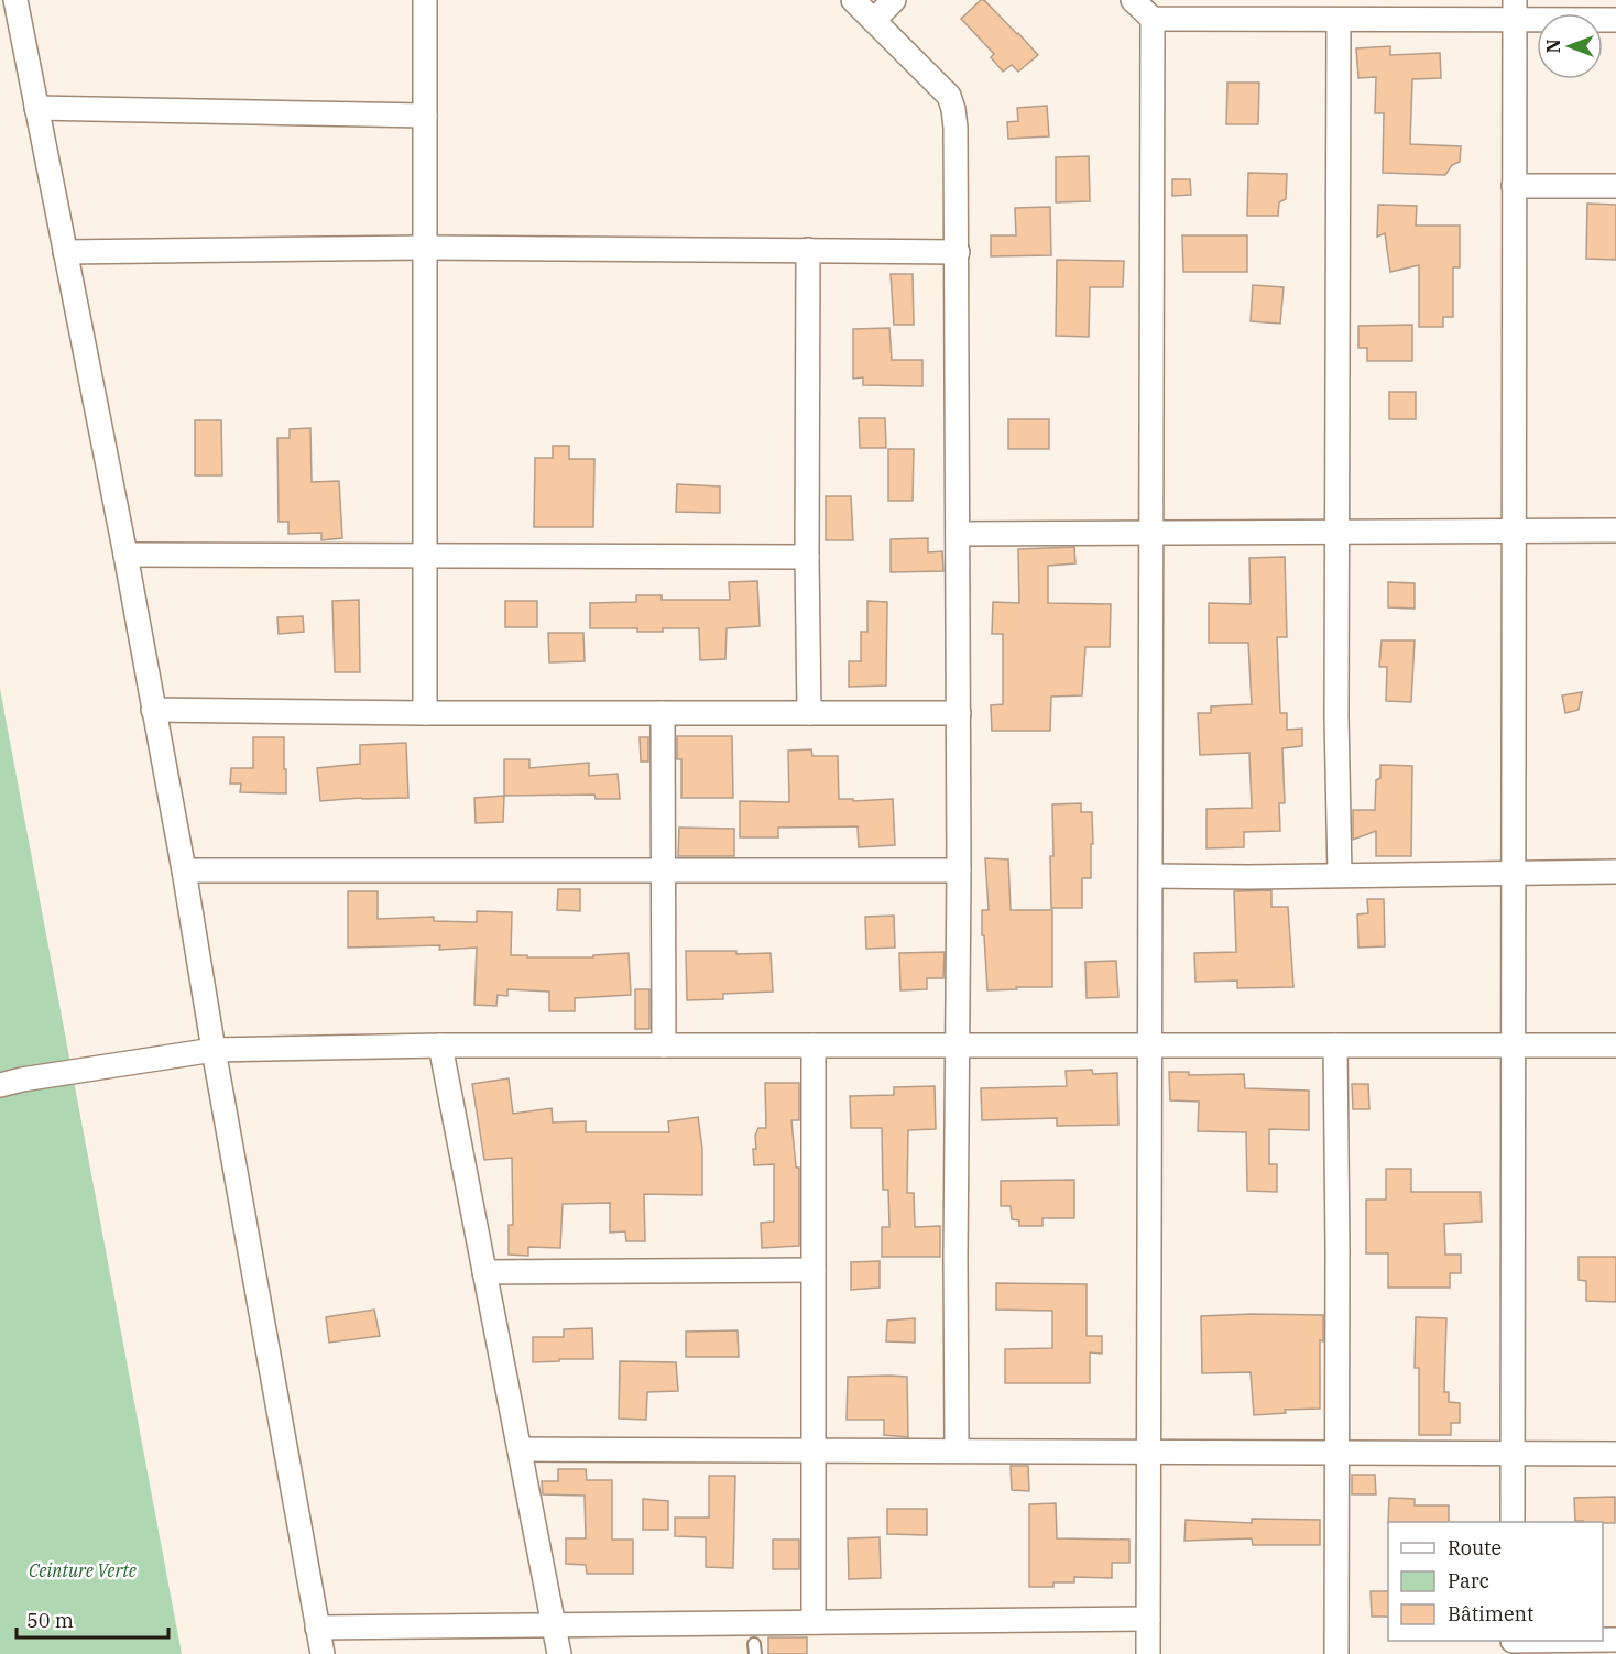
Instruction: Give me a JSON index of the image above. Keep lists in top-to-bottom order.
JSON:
{
  "parks": ["Ceinture Verte"],
  "legend": ["Route", "Parc", "Bâtiment"],
  "scale_bar": "50 m",
  "north": "left"
}
